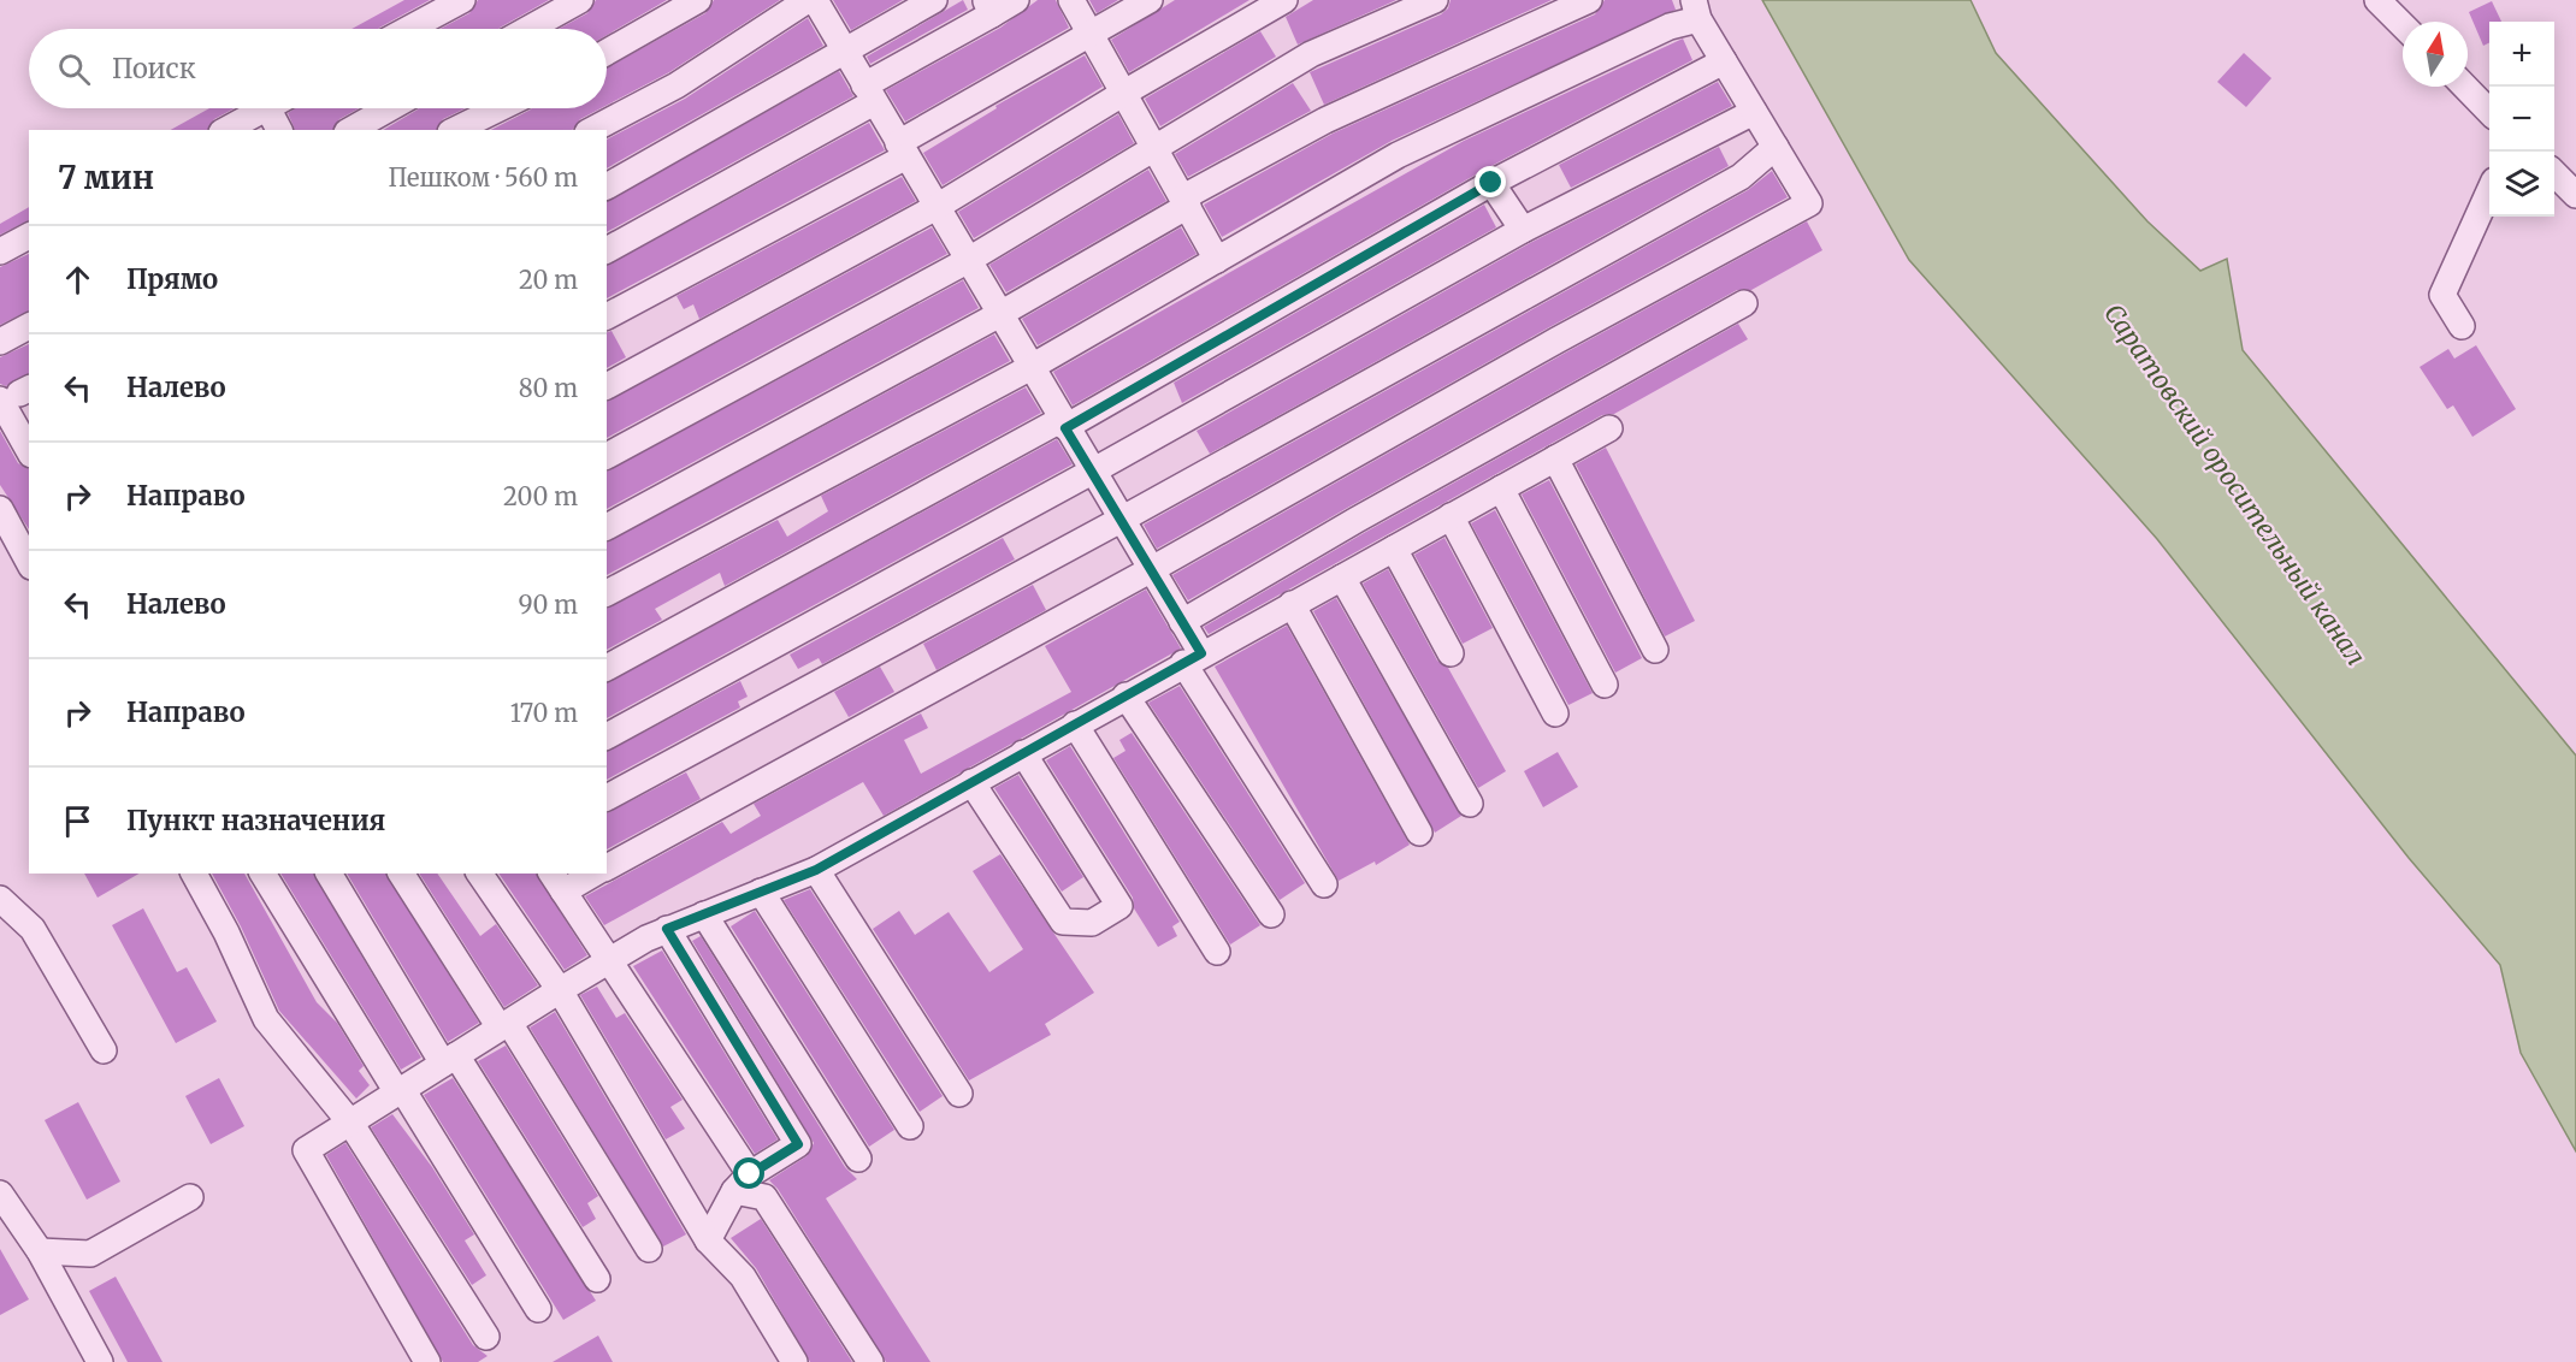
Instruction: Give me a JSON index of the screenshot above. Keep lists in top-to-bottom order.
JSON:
{
  "water": ["Саратовский оросительный канал"],
  "north": "top",
  "page": {
    "map_buttons": ["+", "−"],
    "search": "Поиск",
    "heading": ["7 мин", "Пешком · 560 m"],
    "list": [
      ["Прямо", "20 m"],
      ["Налево", "80 m"],
      ["Направо", "200 m"],
      ["Налево", "90 m"],
      ["Направо", "170 m"],
      "Пункт назначения"
    ]
  }
}
